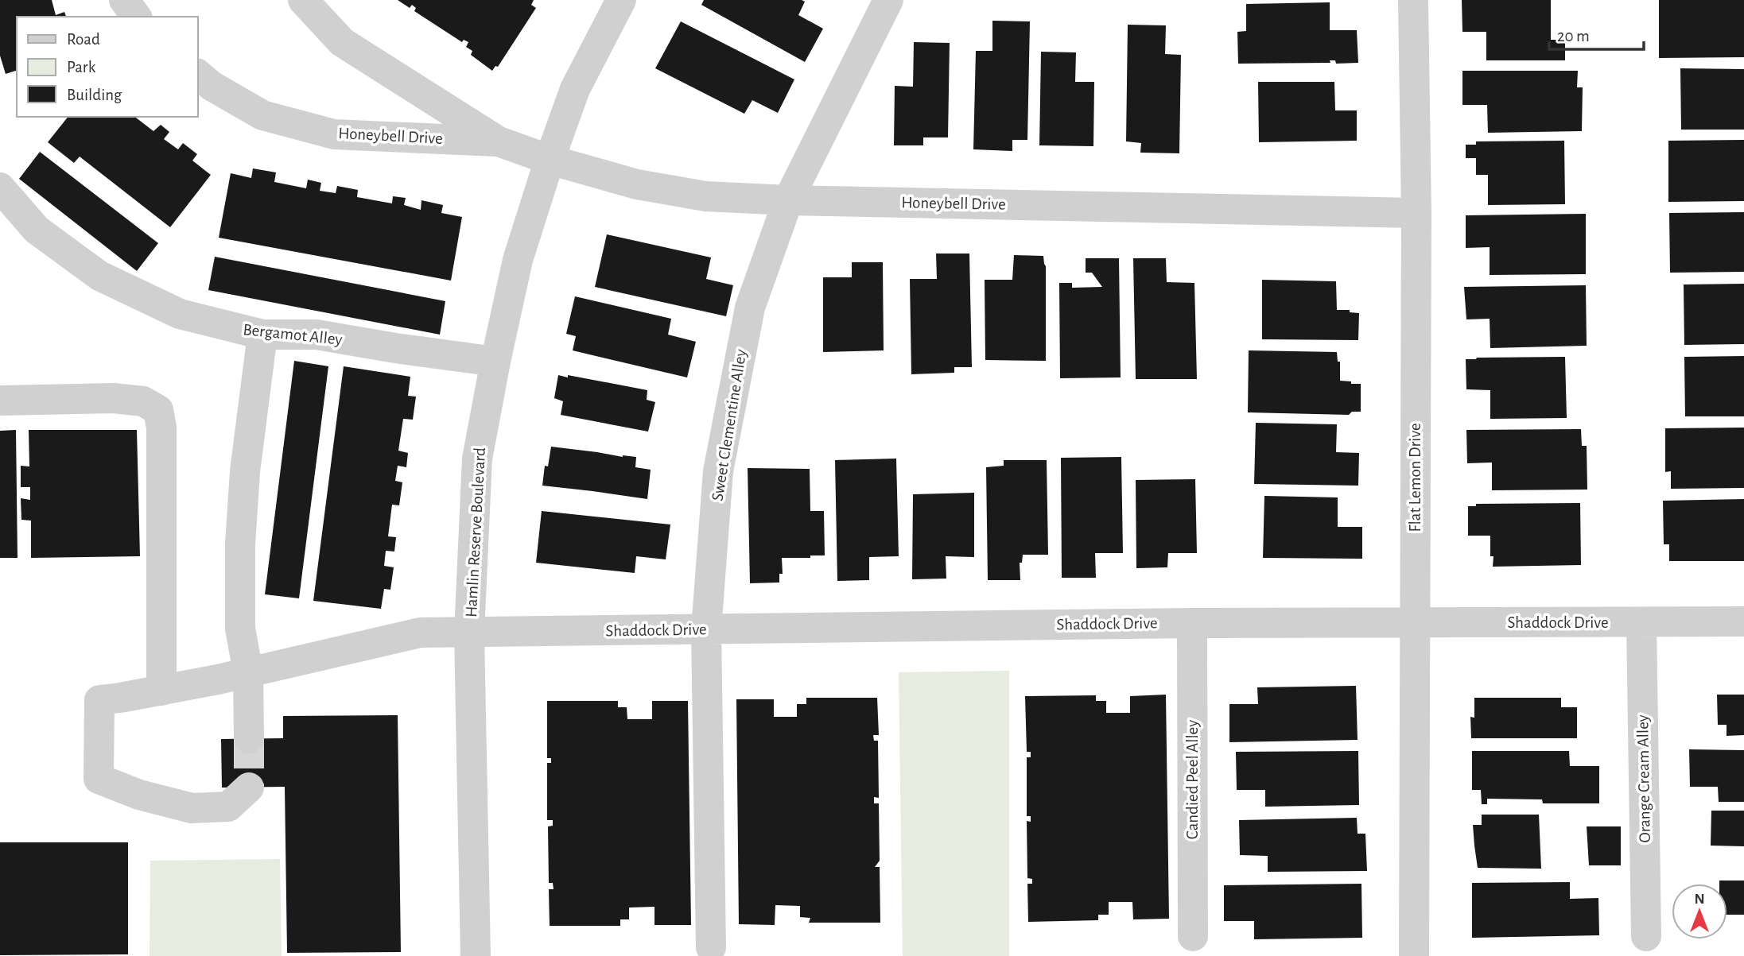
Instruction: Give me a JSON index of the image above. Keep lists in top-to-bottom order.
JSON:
{
  "streets": {
    "street": [
      "Honeybell Drive",
      "Bergamot Alley",
      "Sweet Clementine Alley",
      "Flat Lemon Drive",
      "Hamlin Reserve Boulevard",
      "Shaddock Drive",
      "Orange Cream Alley",
      "Candied Peel Alley"
    ]
  },
  "crossings": [
    ["Honeybell Drive", "Sweet Clementine Alley"],
    ["Honeybell Drive", "Flat Lemon Drive"],
    ["Honeybell Drive", "Hamlin Reserve Boulevard"],
    ["Bergamot Alley", "Hamlin Reserve Boulevard"],
    ["Sweet Clementine Alley", "Shaddock Drive"],
    ["Flat Lemon Drive", "Shaddock Drive"],
    ["Hamlin Reserve Boulevard", "Shaddock Drive"],
    ["Shaddock Drive", "Orange Cream Alley"],
    ["Shaddock Drive", "Candied Peel Alley"]
  ],
  "legend": ["Road", "Park", "Building"],
  "scale_bar": "20 m",
  "north": "top"
}
